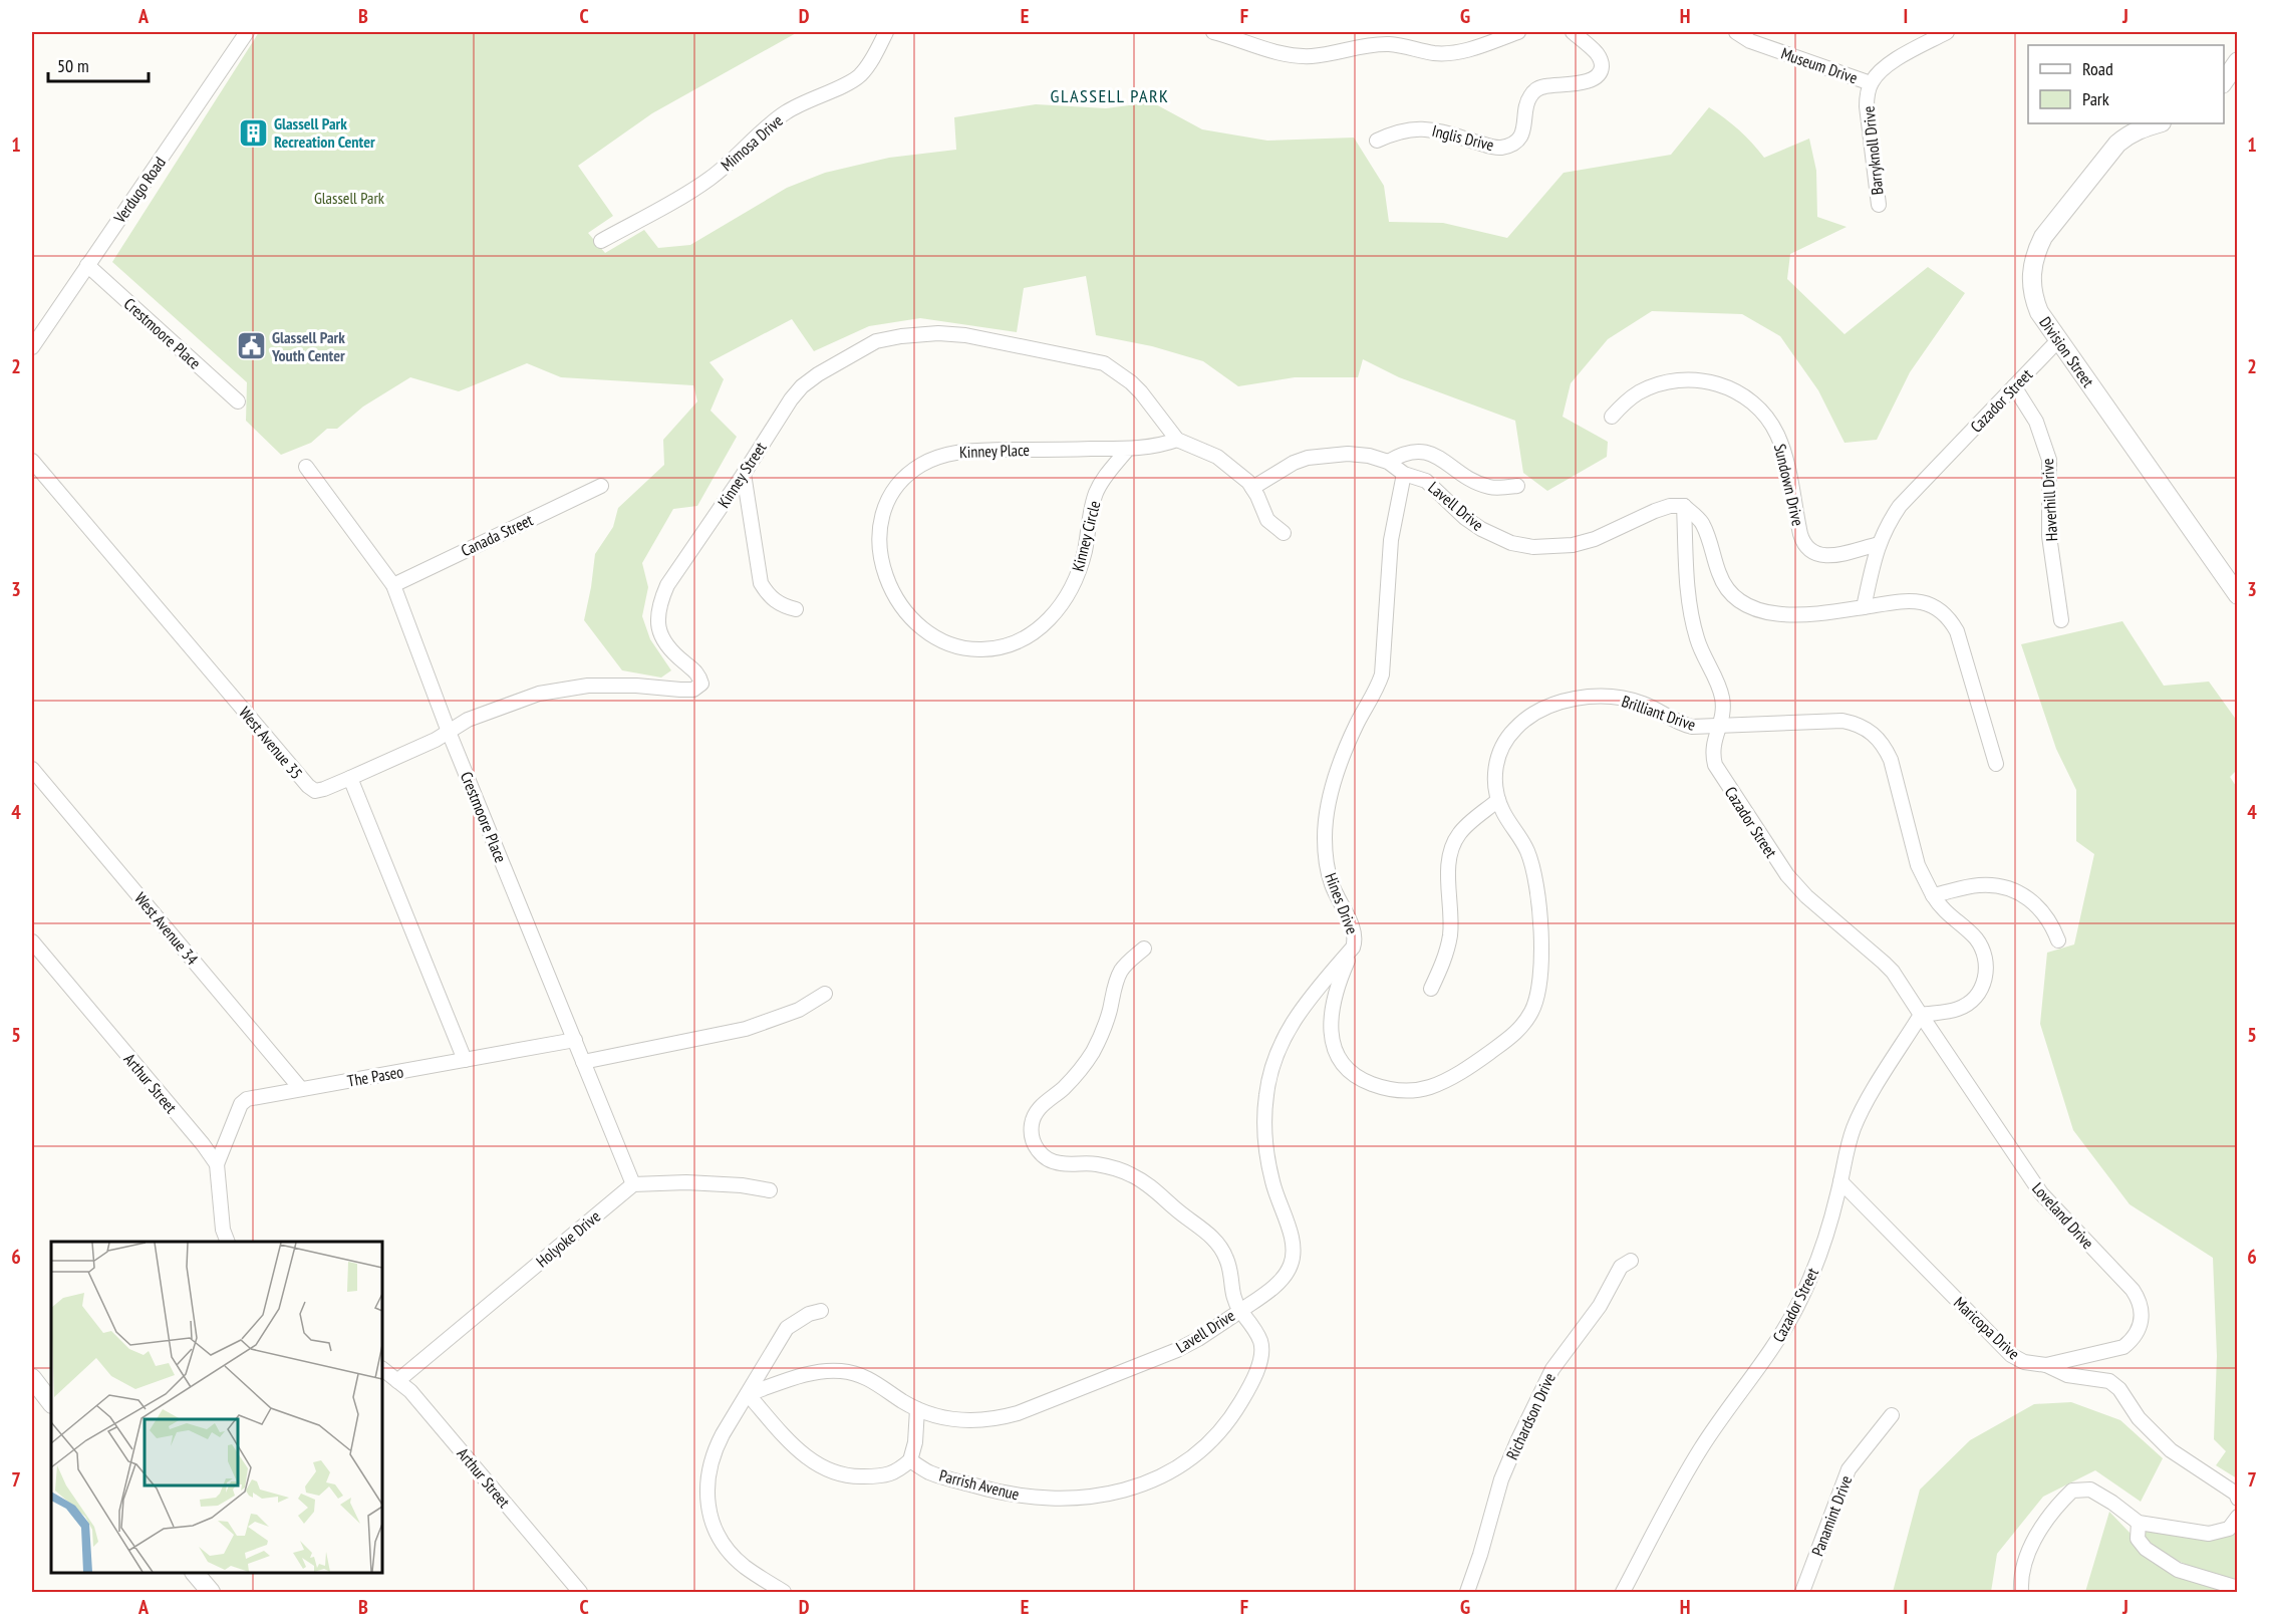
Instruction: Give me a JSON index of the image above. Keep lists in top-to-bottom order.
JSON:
{
  "streets": {
    "street": [
      "Museum Drive",
      "Inglis Drive",
      "Mimosa Drive",
      "Barryknoll Drive",
      "Verdugo Road",
      "Crestmoore Place",
      "Division Street",
      "Cazador Street",
      "Kinney Place",
      "Kinney Street",
      "Sundown Drive",
      "Haverhill Drive",
      "Lavell Drive",
      "Canada Street",
      "Kinney Circle",
      "Brilliant Drive",
      "West Avenue 35",
      "Hines Drive",
      "West Avenue 34",
      "The Paseo",
      "Arthur Street",
      "Loveland Drive",
      "Holyoke Drive",
      "Maricopa Drive",
      "Richardson Drive",
      "Parrish Avenue",
      "Panamint Drive"
    ]
  },
  "crossings": [
    ["Museum Drive", "Barryknoll Drive"],
    ["Verdugo Road", "Crestmoore Place"],
    ["Crestmoore Place", "Kinney Street"],
    ["Crestmoore Place", "Canada Street"],
    ["Crestmoore Place", "The Paseo"],
    ["Crestmoore Place", "Holyoke Drive"],
    ["Division Street", "Cazador Street"],
    ["Cazador Street", "Sundown Drive"],
    ["Cazador Street", "Haverhill Drive"],
    ["Cazador Street", "Lavell Drive"],
    ["Cazador Street", "Brilliant Drive"],
    ["Cazador Street", "Loveland Drive"],
    ["Cazador Street", "Maricopa Drive"],
    ["Kinney Place", "Kinney Street"],
    ["Kinney Place", "Kinney Circle"],
    ["Kinney Street", "Lavell Drive"],
    ["Kinney Street", "West Avenue 35"],
    ["Lavell Drive", "Hines Drive"],
    ["Lavell Drive", "Parrish Avenue"],
    ["Brilliant Drive", "Hines Drive"],
    ["Brilliant Drive", "Loveland Drive"],
    ["Hines Drive", "Parrish Avenue"],
    ["West Avenue 34", "The Paseo"],
    ["The Paseo", "Arthur Street"],
    ["Arthur Street", "Holyoke Drive"],
    ["Loveland Drive", "Maricopa Drive"]
  ],
  "districts": ["GLASSELL PARK"],
  "parks": ["Glassell Park"],
  "places": {
    "building": ["Glassell Park Recreation Center"],
    "public building": ["Glassell Park Youth Center"]
  },
  "legend": ["Road", "Park"],
  "scale_bar": "50 m",
  "grid": {
    "columns": [
      "A",
      "B",
      "C",
      "D",
      "E",
      "F",
      "G",
      "H",
      "I",
      "J"
    ],
    "rows": [
      "1",
      "2",
      "3",
      "4",
      "5",
      "6",
      "7"
    ]
  }
}
